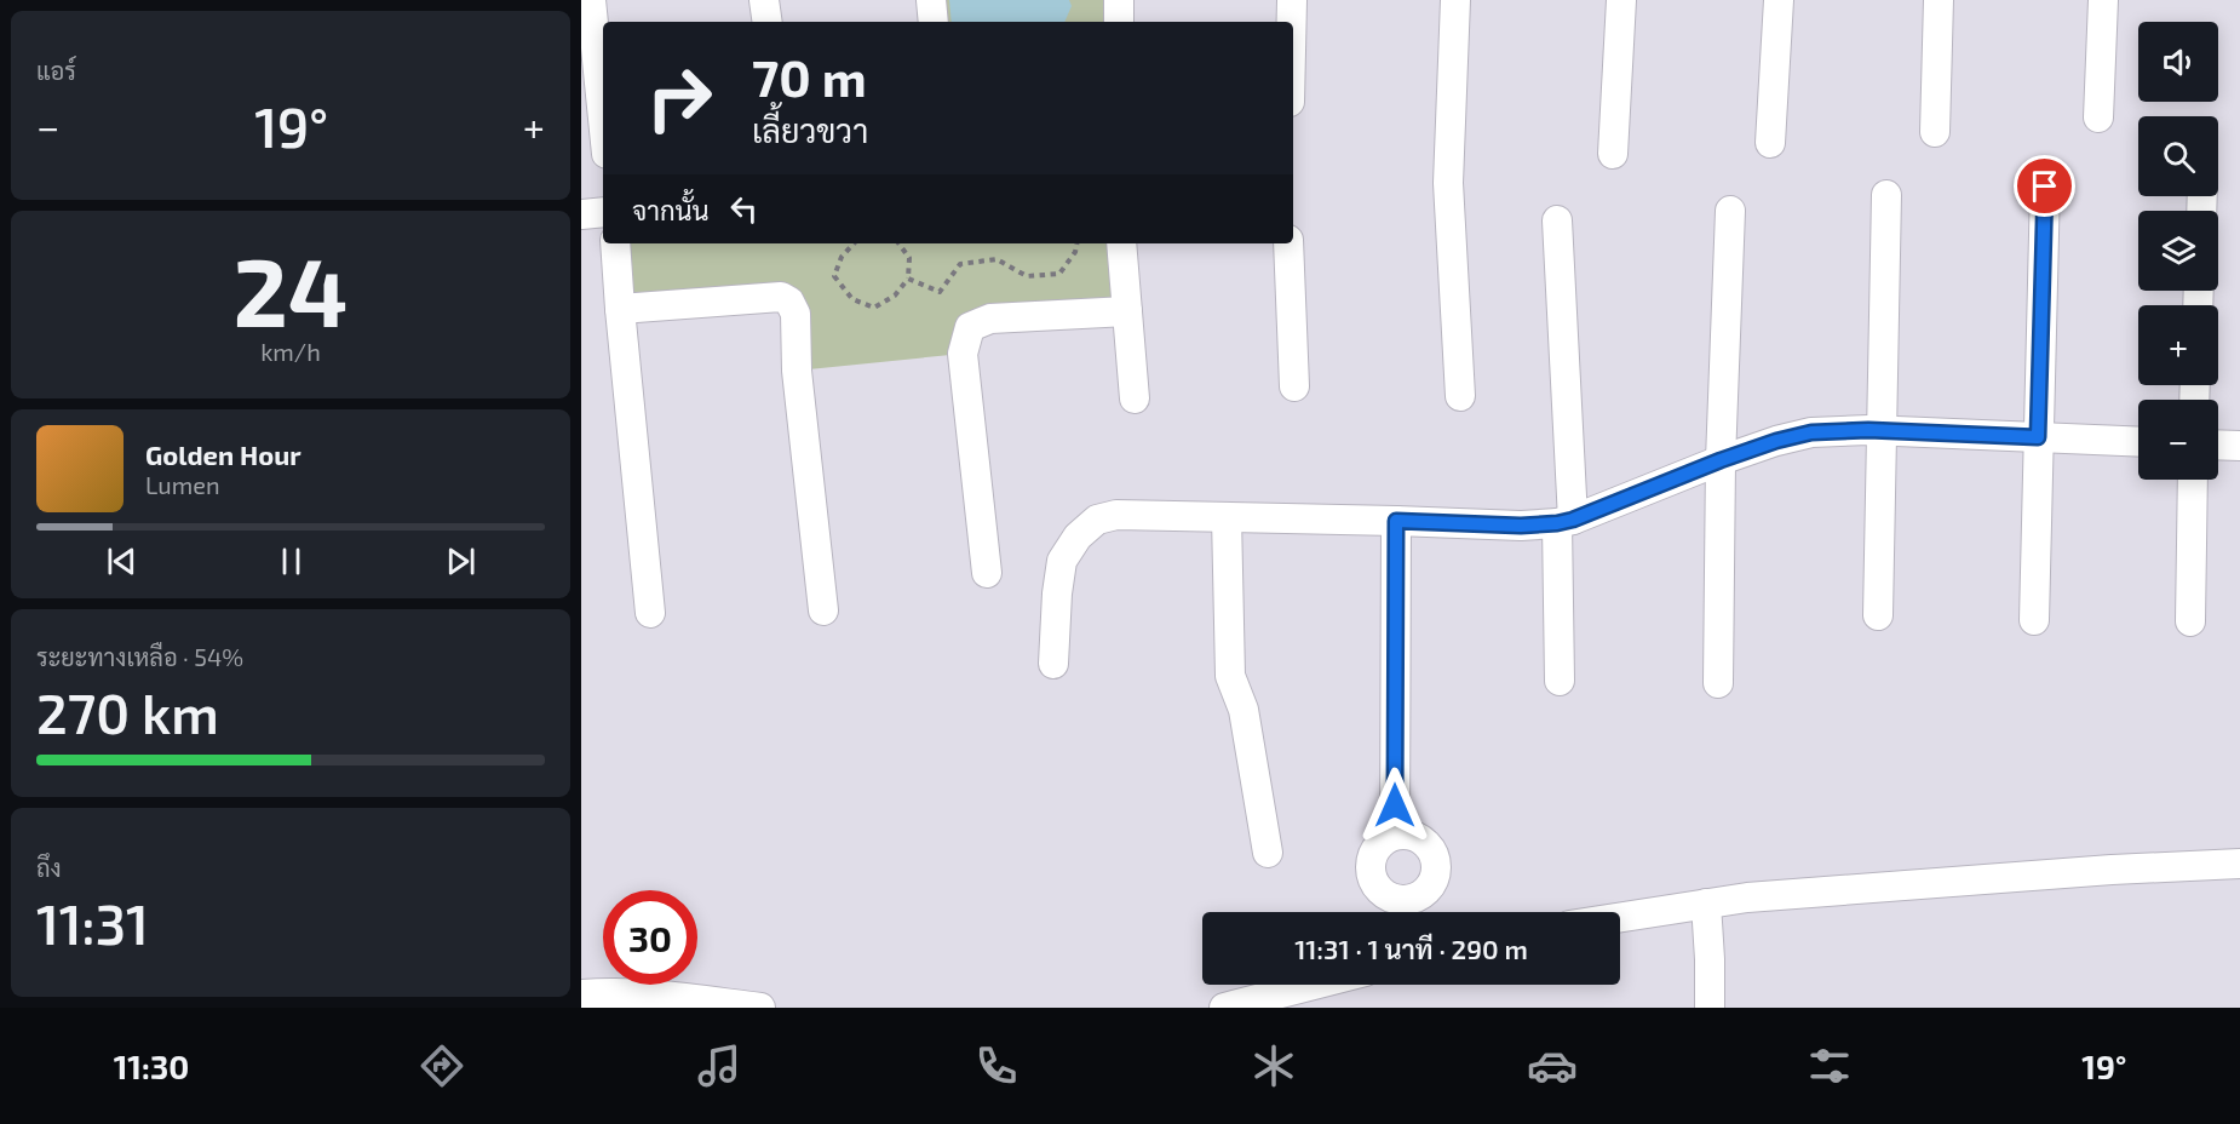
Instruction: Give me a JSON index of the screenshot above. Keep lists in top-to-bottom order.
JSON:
{
  "page": {
    "tile": [
      "แอร์",
      ["24", "km/h"],
      ["ระยะทางเหลือ · 54%", "270 km"],
      ["ถึง", "11:31"]
    ],
    "map_buttons": ["+", "−"],
    "turn": ["70 m", "เลี้ยวขวา"],
    "heat": ["−", "19°", "+"],
    "then": "จากนั้น",
    "song": ["Golden Hour", "Lumen"],
    "limit": "30",
    "trip": "11:31 · 1 นาที · 290 m",
    "tabs": ["11:30", "19°"]
  }
}
